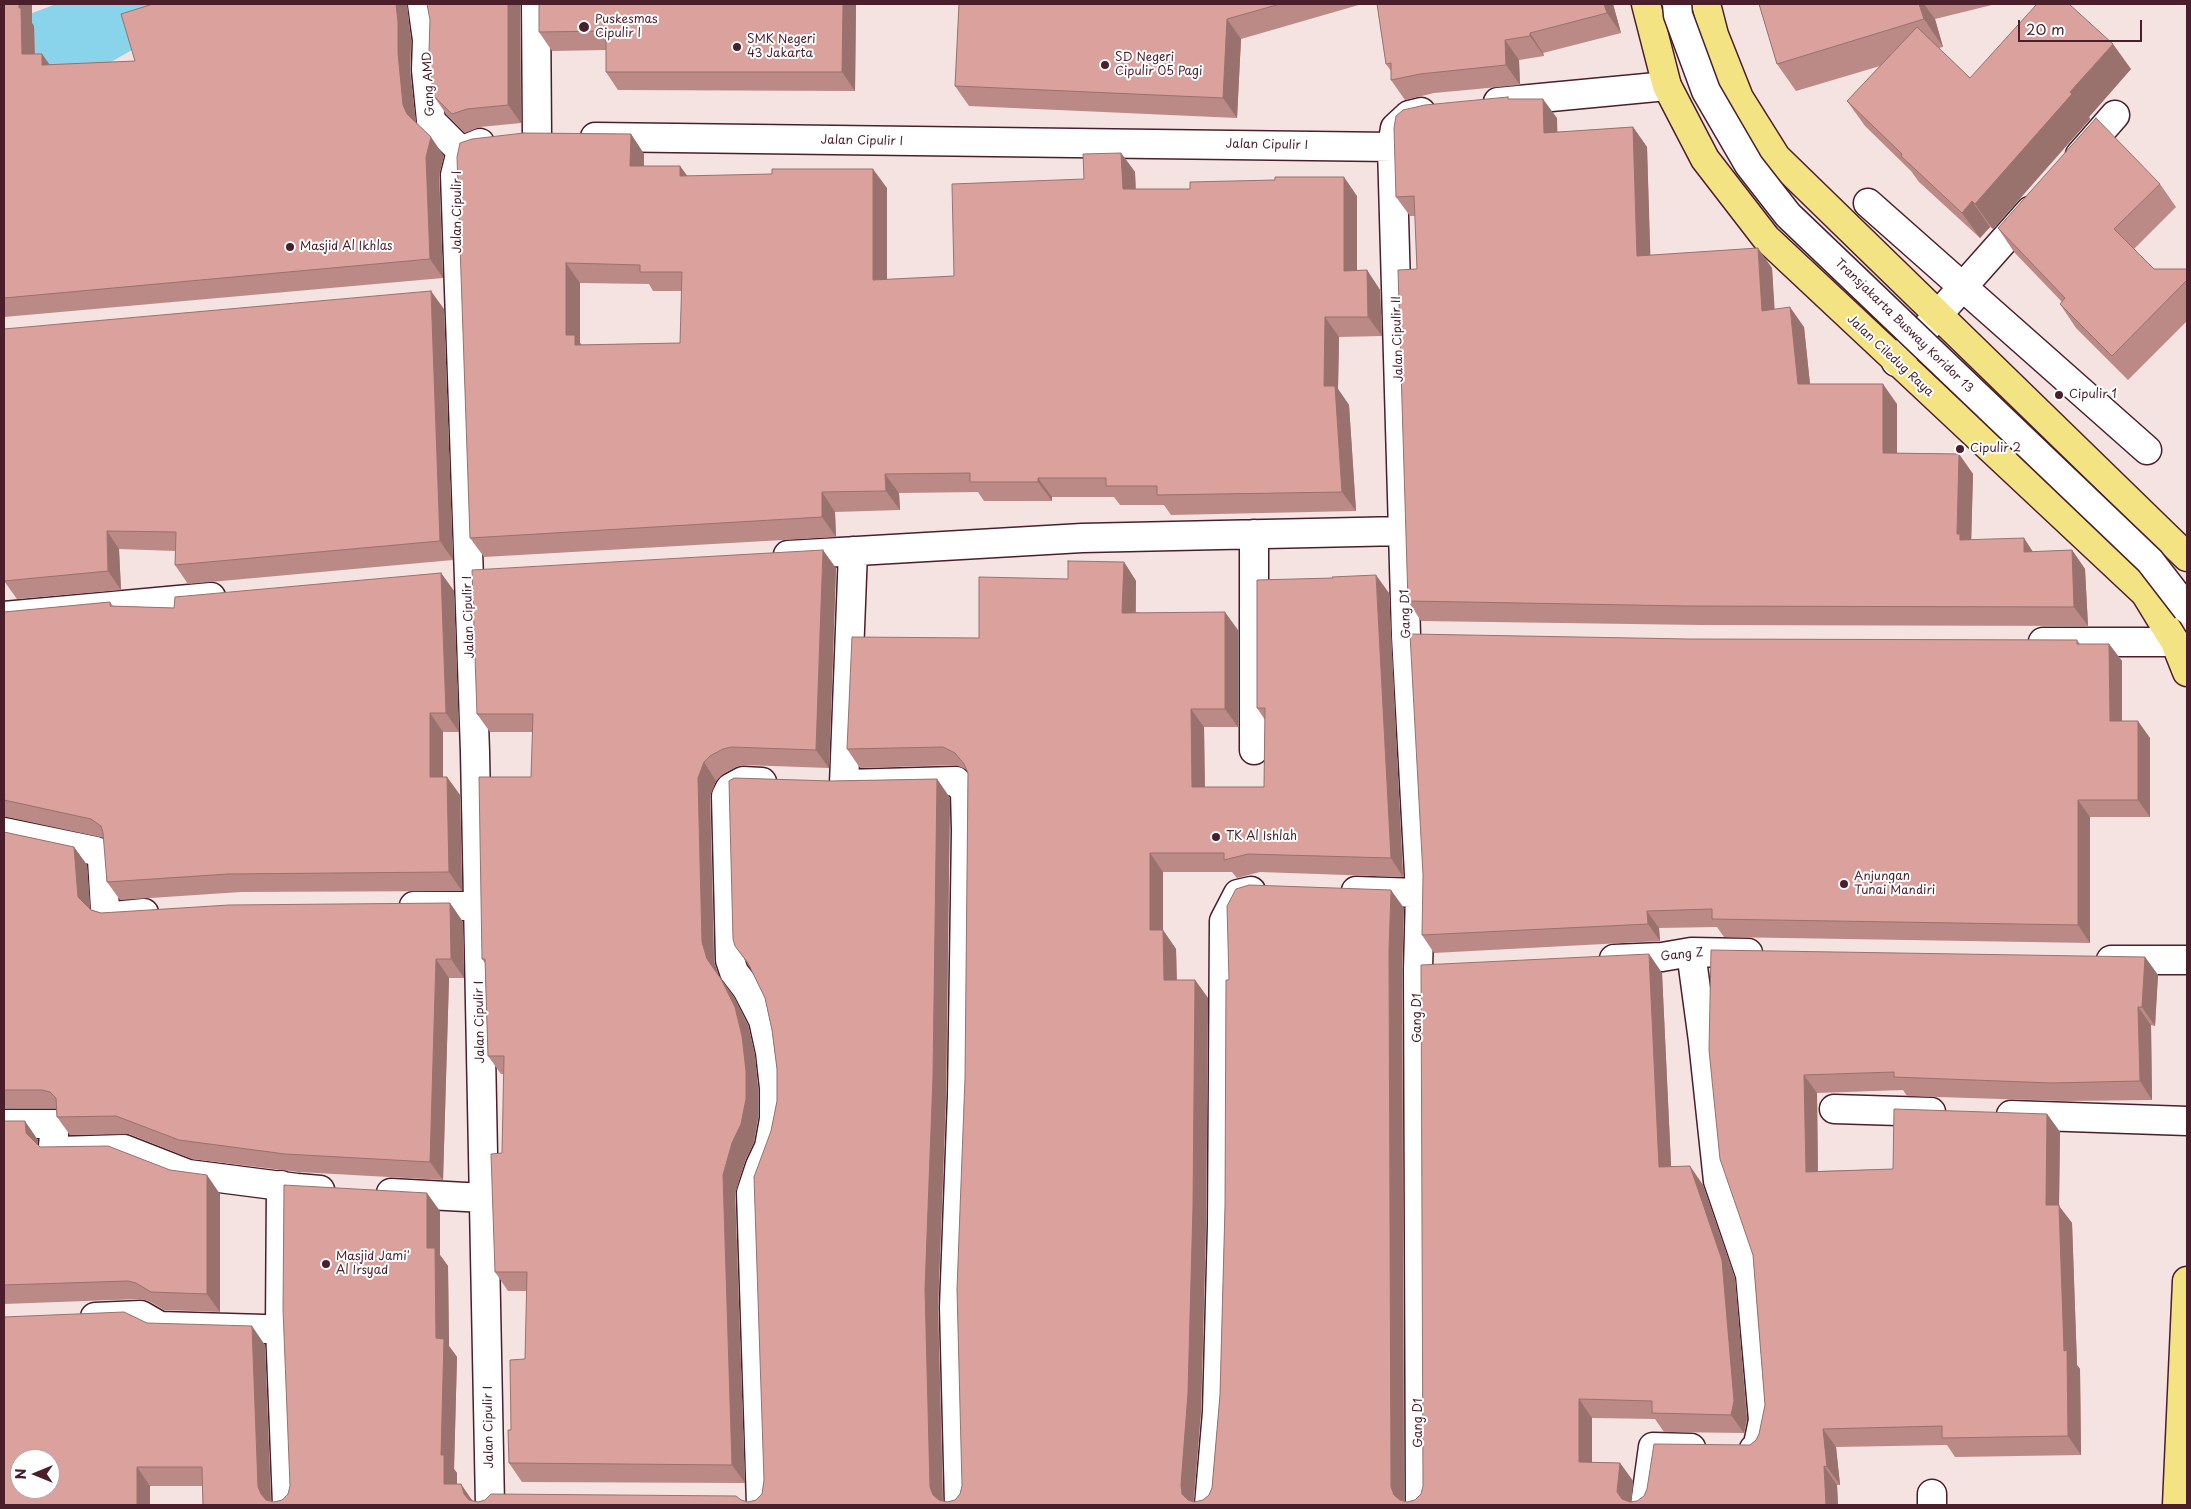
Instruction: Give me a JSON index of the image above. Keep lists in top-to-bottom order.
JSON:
{
  "streets": {
    "main road": ["Jalan Ciledug Raya"],
    "street": [
      "Gang AMD",
      "Jalan Cipulir I",
      "Transjakarta Busway Koridor 13",
      "Jalan Cipulir II",
      "Gang D1",
      "Gang Z"
    ]
  },
  "crossings": [
    ["Gang AMD", "Jalan Cipulir I"],
    ["Jalan Cipulir I", "Jalan Cipulir II"],
    ["Jalan Cipulir II", "Gang D1"]
  ],
  "places": [
    "Puskesmas Cipulir I",
    "SMK Negeri 43 Jakarta",
    "SD Negeri Cipulir 05 Pagi",
    "Masjid Al Ikhlas",
    "Cipulir 1",
    "Cipulir 2",
    "TK Al Ishlah",
    "Anjungan Tunai Mandiri",
    "Masjid Jami' Al Irsyad"
  ],
  "scale_bar": "20 m",
  "north": "left"
}
